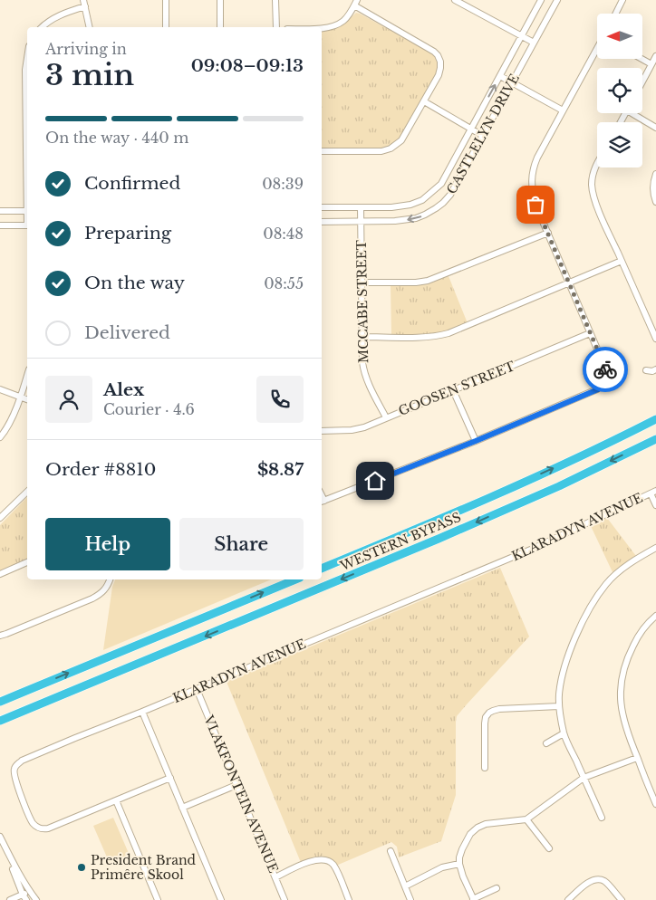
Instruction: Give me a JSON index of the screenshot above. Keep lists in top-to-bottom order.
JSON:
{
  "streets": {
    "highway": ["WESTERN BYPASS"],
    "street": [
      "CASTLELYN DRIVE",
      "MCCABE STREET",
      "GOOSEN STREET",
      "KLARADYN AVENUE",
      "VLAKFONTEIN AVENUE"
    ]
  },
  "crossings": [
    ["CASTLELYN DRIVE", "MCCABE STREET"],
    ["MCCABE STREET", "GOOSEN STREET"],
    ["KLARADYN AVENUE", "VLAKFONTEIN AVENUE"]
  ],
  "places": ["President Brand Primêre Skool"],
  "north": "left",
  "page": {
    "heading": ["3 min", "Arriving in", "09:08–09:13"],
    "panel": [
      "Alex",
      "Courier · 4.6",
      "Order #8810",
      "$8.87"
    ],
    "bar": "On the way · 440 m",
    "list": [
      ["Confirmed", "08:39"],
      ["Preparing", "08:48"],
      ["On the way", "08:55"],
      "Delivered"
    ],
    "buttons": ["Help", "Share"]
  }
}
